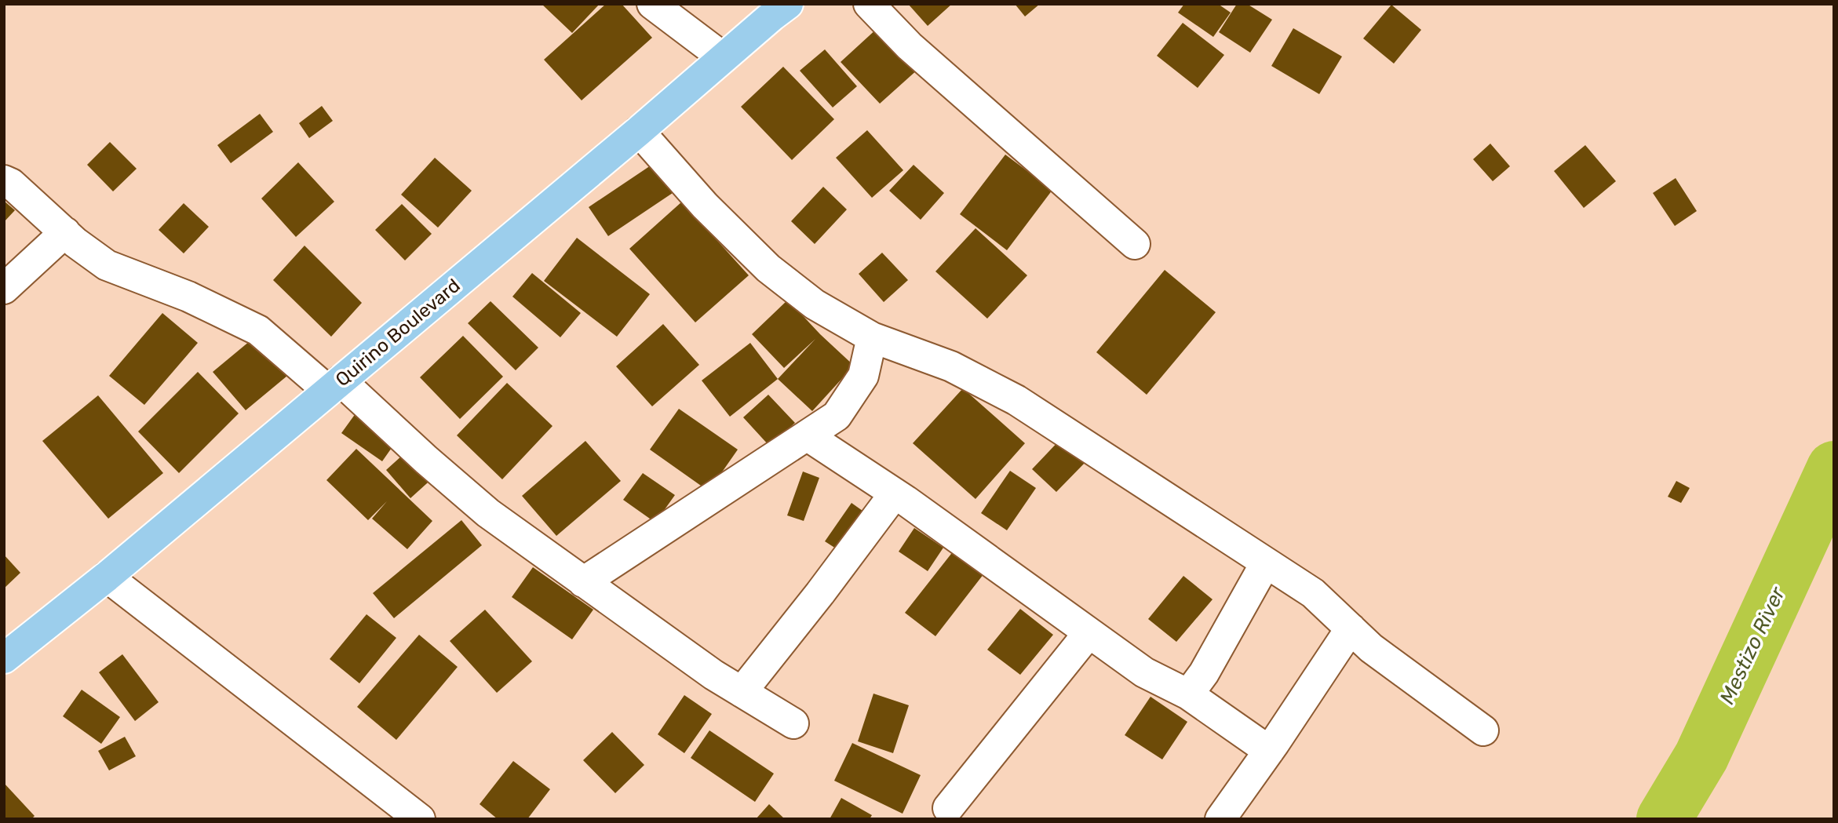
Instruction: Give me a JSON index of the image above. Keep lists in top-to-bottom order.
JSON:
{
  "streets": {
    "main road": ["Quirino Boulevard"]
  },
  "water": ["Mestizo River"]
}
